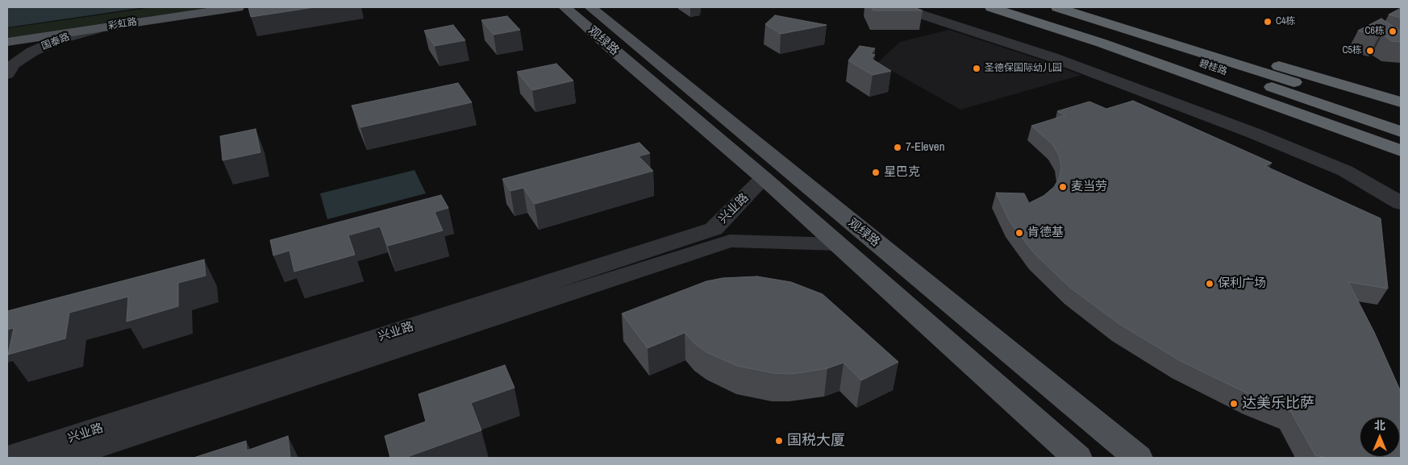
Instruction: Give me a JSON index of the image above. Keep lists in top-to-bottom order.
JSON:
{
  "streets": {
    "highway": ["碧桂路"],
    "main road": ["彩虹路", "观绿路"],
    "street": ["国泰路", "兴业路"]
  },
  "crossings": [
    ["彩虹路", "国泰路"],
    ["观绿路", "兴业路"]
  ],
  "places": [
    "C4栋",
    "C6栋",
    "C5栋",
    "圣德保国际幼儿园",
    "7-Eleven",
    "星巴克",
    "麦当劳",
    "肯德基",
    "保利广场",
    "达美乐比萨",
    "国税大厦"
  ],
  "north": "top"
}
